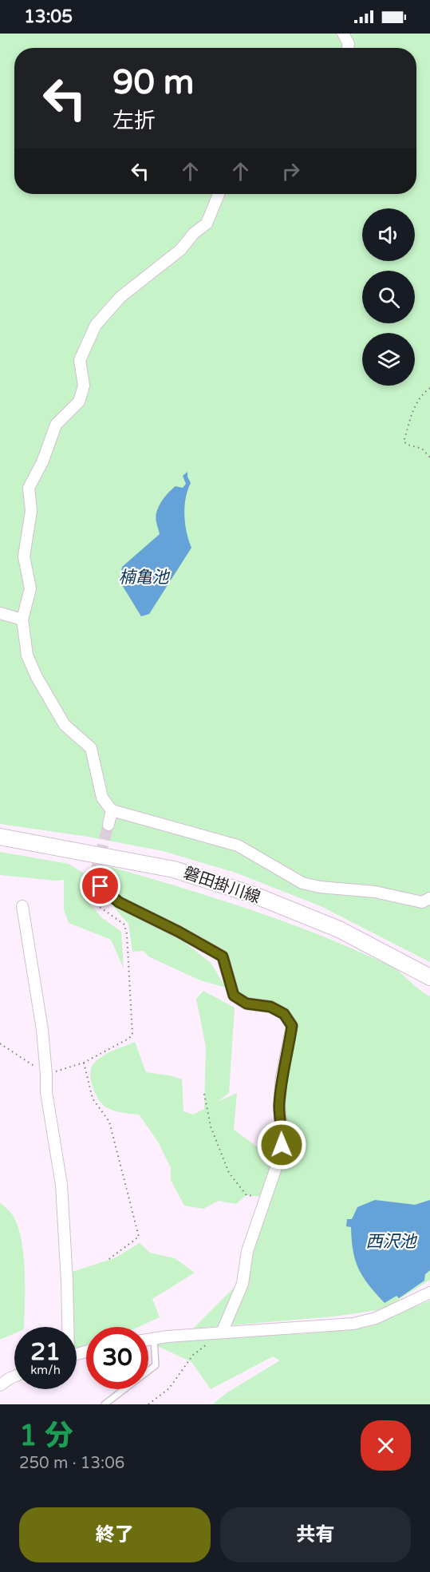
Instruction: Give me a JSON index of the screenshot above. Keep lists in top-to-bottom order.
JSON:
{
  "streets": {
    "main road": ["磐田掛川線"]
  },
  "water": ["楠亀池", "西沢池"],
  "page": {
    "status": "13:05",
    "turn": ["90 m", "左折"],
    "speed": "21 km/h",
    "limit": "30",
    "heading": ["1 分", "250 m · 13:06"],
    "buttons": ["終了", "共有"]
  }
}
